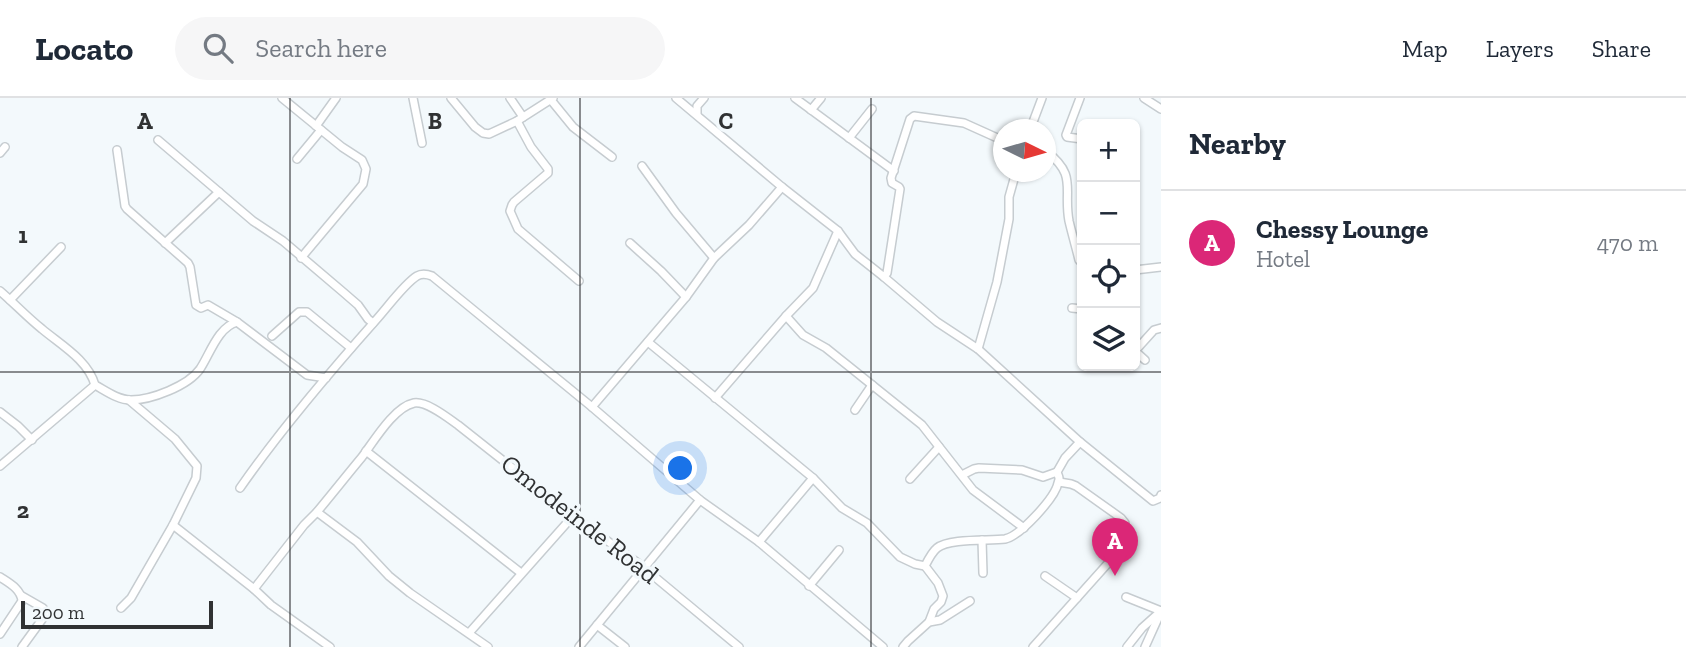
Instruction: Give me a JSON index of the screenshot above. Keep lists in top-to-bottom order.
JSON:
{
  "streets": {
    "street": ["Omodeinde Road"]
  },
  "scale_bar": "200 m",
  "north": "right",
  "page": {
    "header": "Locato",
    "search": "Search here",
    "nav": ["Map", "Layers", "Share"],
    "heading": "Nearby",
    "map_buttons": ["+", "−"],
    "list": [
      {
        "mark": "A",
        "name": "Chessy Lounge",
        "note": "Hotel",
        "value": "470 m"
      }
    ],
    "pins": "A",
    "scale": "200 m"
  },
  "grid": {
    "columns": ["A", "B", "C"],
    "rows": ["1", "2"]
  }
}
